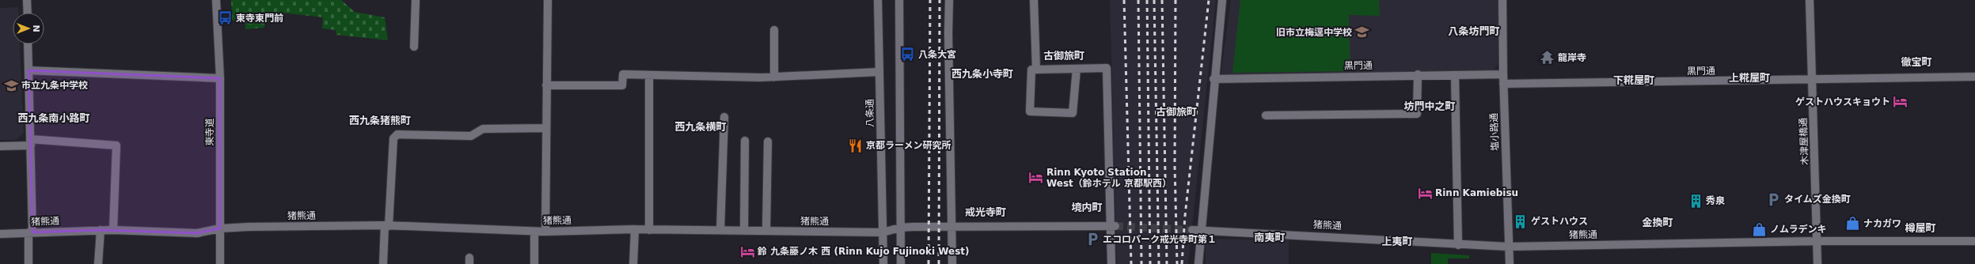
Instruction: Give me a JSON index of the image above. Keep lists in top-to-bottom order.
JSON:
{
  "streets": {
    "street": [
      "黒門通",
      "八条通",
      "東寺道",
      "塩小路通",
      "木津屋橋通",
      "猪熊通"
    ]
  },
  "crossings": [
    ["黒門通", "塩小路通"],
    ["黒門通", "木津屋橋通"],
    ["八条通", "猪熊通"],
    ["東寺道", "猪熊通"],
    ["塩小路通", "猪熊通"],
    ["木津屋橋通", "猪熊通"]
  ],
  "districts": [
    "八条坊門町",
    "古御旅町",
    "徹宝町",
    "西九条小寺町",
    "上糀屋町",
    "下糀屋町",
    "坊門中之町",
    "古御旅町",
    "西九条南小路町",
    "西九条猪熊町",
    "西九条横町",
    "境内町",
    "戒光寺町",
    "金換町",
    "樽屋町",
    "南夷町",
    "上夷町"
  ],
  "places": {
    "bus stop": ["東寺東門前", "八条大宮"],
    "school or university": ["旧市立梅逕中学校", "市立九条中学校"],
    "temple": ["龍岸寺"],
    "hotel": [
      "ゲストハウスキョウト",
      "Rinn Kyoto Station West（鈴ホテル 京都駅西）",
      "Rinn Kamiebisu",
      "鈴 九条藤ノ木 西 (Rinn Kujo Fujinoki West)"
    ],
    "restaurant": ["京都ラーメン研究所"],
    "parking": ["タイムズ金換町", "エコロパーク戒光寺町第１"],
    "building": ["秀泉", "ゲストハウス"],
    "shop": ["ナカガワ", "ノムラデンキ"]
  },
  "north": "right"
}
